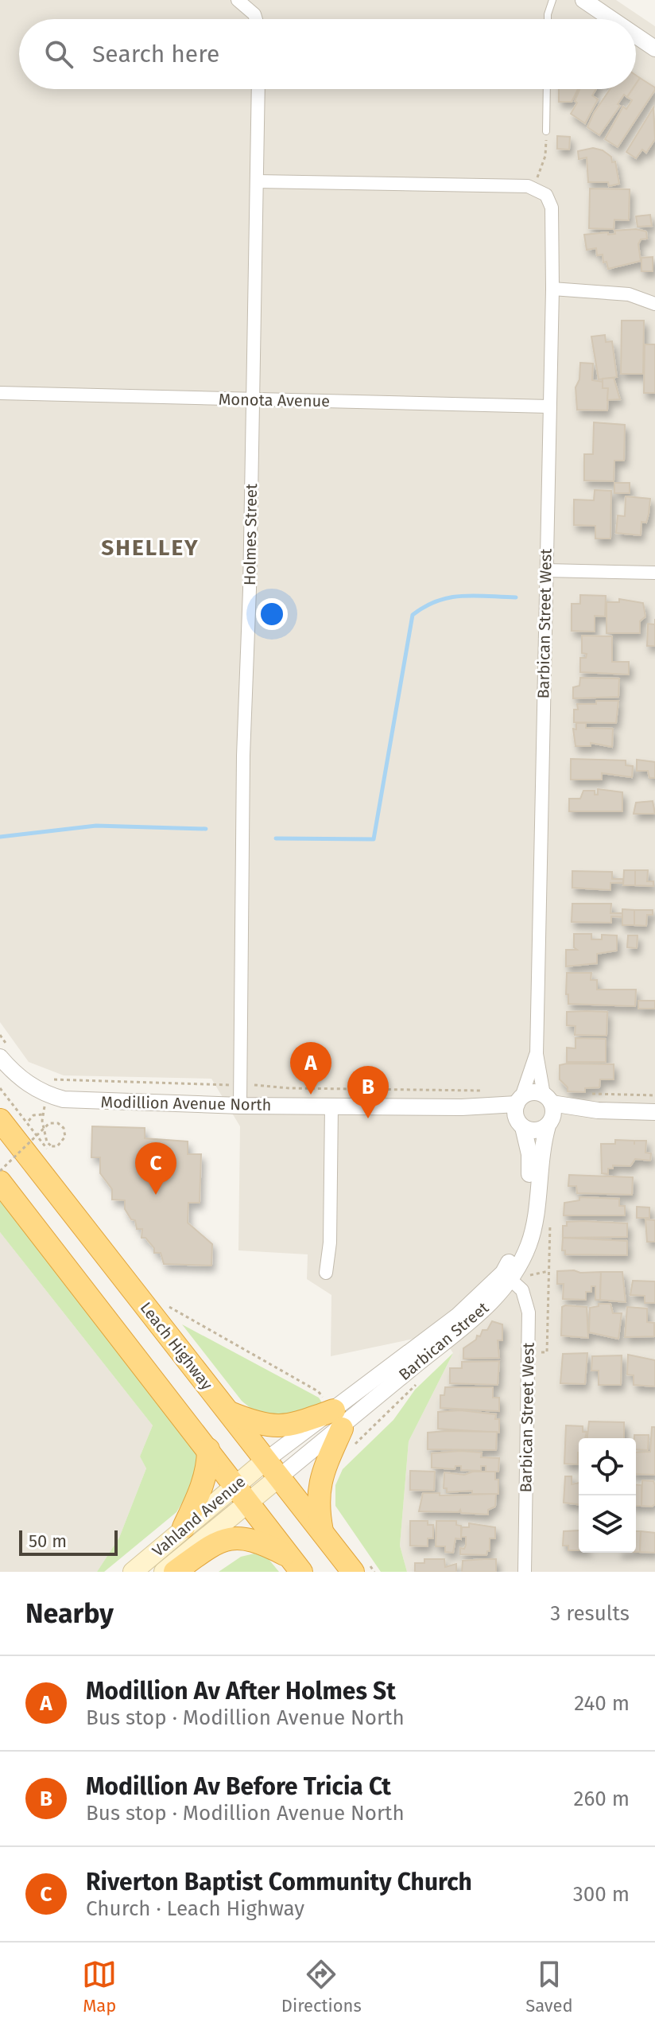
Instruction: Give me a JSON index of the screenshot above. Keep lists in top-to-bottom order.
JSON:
{
  "streets": {
    "highway": ["Leach Highway"],
    "main road": ["Vahland Avenue"],
    "street": [
      "Monota Avenue",
      "Holmes Street",
      "Barbican Street West",
      "Modillion Avenue North",
      "Barbican Street"
    ]
  },
  "crossings": [
    ["Monota Avenue", "Holmes Street"],
    ["Monota Avenue", "Barbican Street West"],
    ["Holmes Street", "Modillion Avenue North"],
    ["Barbican Street West", "Modillion Avenue North"],
    ["Barbican Street West", "Barbican Street"],
    ["Modillion Avenue North", "Barbican Street"],
    ["Barbican Street", "Leach Highway"],
    ["Barbican Street", "Vahland Avenue"],
    ["Leach Highway", "Vahland Avenue"]
  ],
  "districts": ["SHELLEY"],
  "scale_bar": "50 m",
  "page": {
    "search": "Search here",
    "pins": ["A", "B", "C"],
    "scale": "50 m",
    "heading": ["Nearby", "3 results"],
    "list": [
      {
        "mark": "A",
        "name": "Modillion Av After Holmes St",
        "note": "Bus stop · Modillion Avenue North",
        "value": "240 m"
      },
      {
        "mark": "B",
        "name": "Modillion Av Before Tricia Ct",
        "note": "Bus stop · Modillion Avenue North",
        "value": "260 m"
      },
      {
        "mark": "C",
        "name": "Riverton Baptist Community Church",
        "note": "Church · Leach Highway",
        "value": "300 m"
      }
    ],
    "nav": ["Map", "Directions", "Saved"]
  }
}
